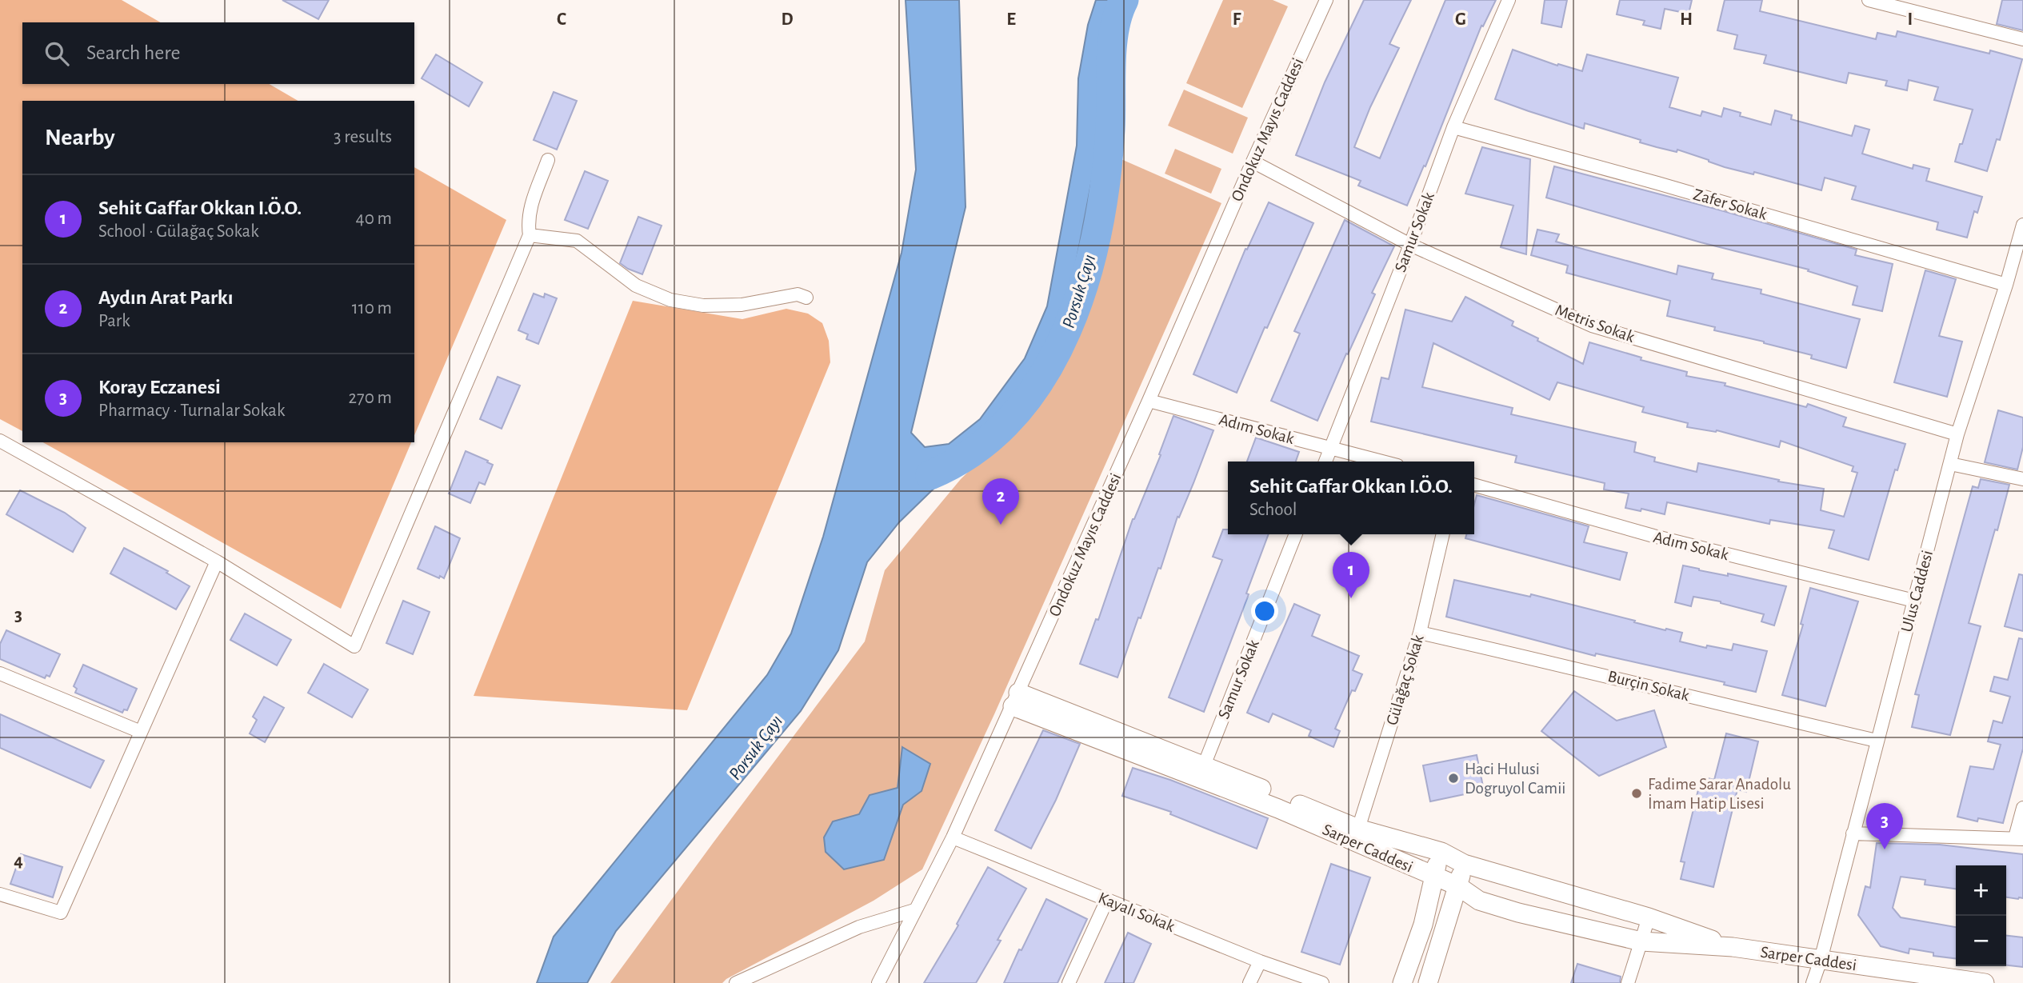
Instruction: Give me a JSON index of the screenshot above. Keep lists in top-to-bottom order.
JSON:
{
  "streets": {
    "main road": ["Sarper Caddesi"],
    "street": [
      "Ondokuz Mayıs Caddesi",
      "Zafer Sokak",
      "Samur Sokak",
      "Metris Sokak",
      "Adım Sokak",
      "Ulus Caddesi",
      "Gülağaç Sokak",
      "Burçin Sokak",
      "Kayalı Sokak"
    ]
  },
  "crossings": [
    ["Ondokuz Mayıs Caddesi", "Metris Sokak"],
    ["Ondokuz Mayıs Caddesi", "Adım Sokak"],
    ["Ondokuz Mayıs Caddesi", "Sarper Caddesi"],
    ["Ondokuz Mayıs Caddesi", "Kayalı Sokak"],
    ["Zafer Sokak", "Samur Sokak"],
    ["Zafer Sokak", "Ulus Caddesi"],
    ["Samur Sokak", "Metris Sokak"],
    ["Samur Sokak", "Adım Sokak"],
    ["Samur Sokak", "Sarper Caddesi"],
    ["Metris Sokak", "Ulus Caddesi"],
    ["Adım Sokak", "Ulus Caddesi"],
    ["Ulus Caddesi", "Burçin Sokak"],
    ["Ulus Caddesi", "Sarper Caddesi"],
    ["Gülağaç Sokak", "Burçin Sokak"],
    ["Gülağaç Sokak", "Sarper Caddesi"]
  ],
  "water": ["Porsuk Çayı"],
  "places": ["Haci Hulusi Dogruyol Camii", "Fadime Sarar Anadolu İmam Hatip Lisesi"],
  "page": {
    "search": "Search here",
    "heading": ["Nearby", "3 results"],
    "list": [
      {
        "mark": "1",
        "name": "Sehit Gaffar Okkan I.Ö.O.",
        "note": "School · Gülağaç Sokak",
        "value": "40 m"
      },
      {
        "mark": "2",
        "name": "Aydın Arat Parkı",
        "note": "Park",
        "value": "110 m"
      },
      {
        "mark": "3",
        "name": "Koray Eczanesi",
        "note": "Pharmacy · Turnalar Sokak",
        "value": "270 m"
      }
    ],
    "popup": ["Sehit Gaffar Okkan I.Ö.O.", "School"],
    "pins": ["2", "1", "3"],
    "map_buttons": ["+", "−"]
  },
  "grid": {
    "columns": [
      "C",
      "D",
      "E",
      "F",
      "G",
      "H",
      "I"
    ],
    "rows": ["3", "4"]
  }
}
